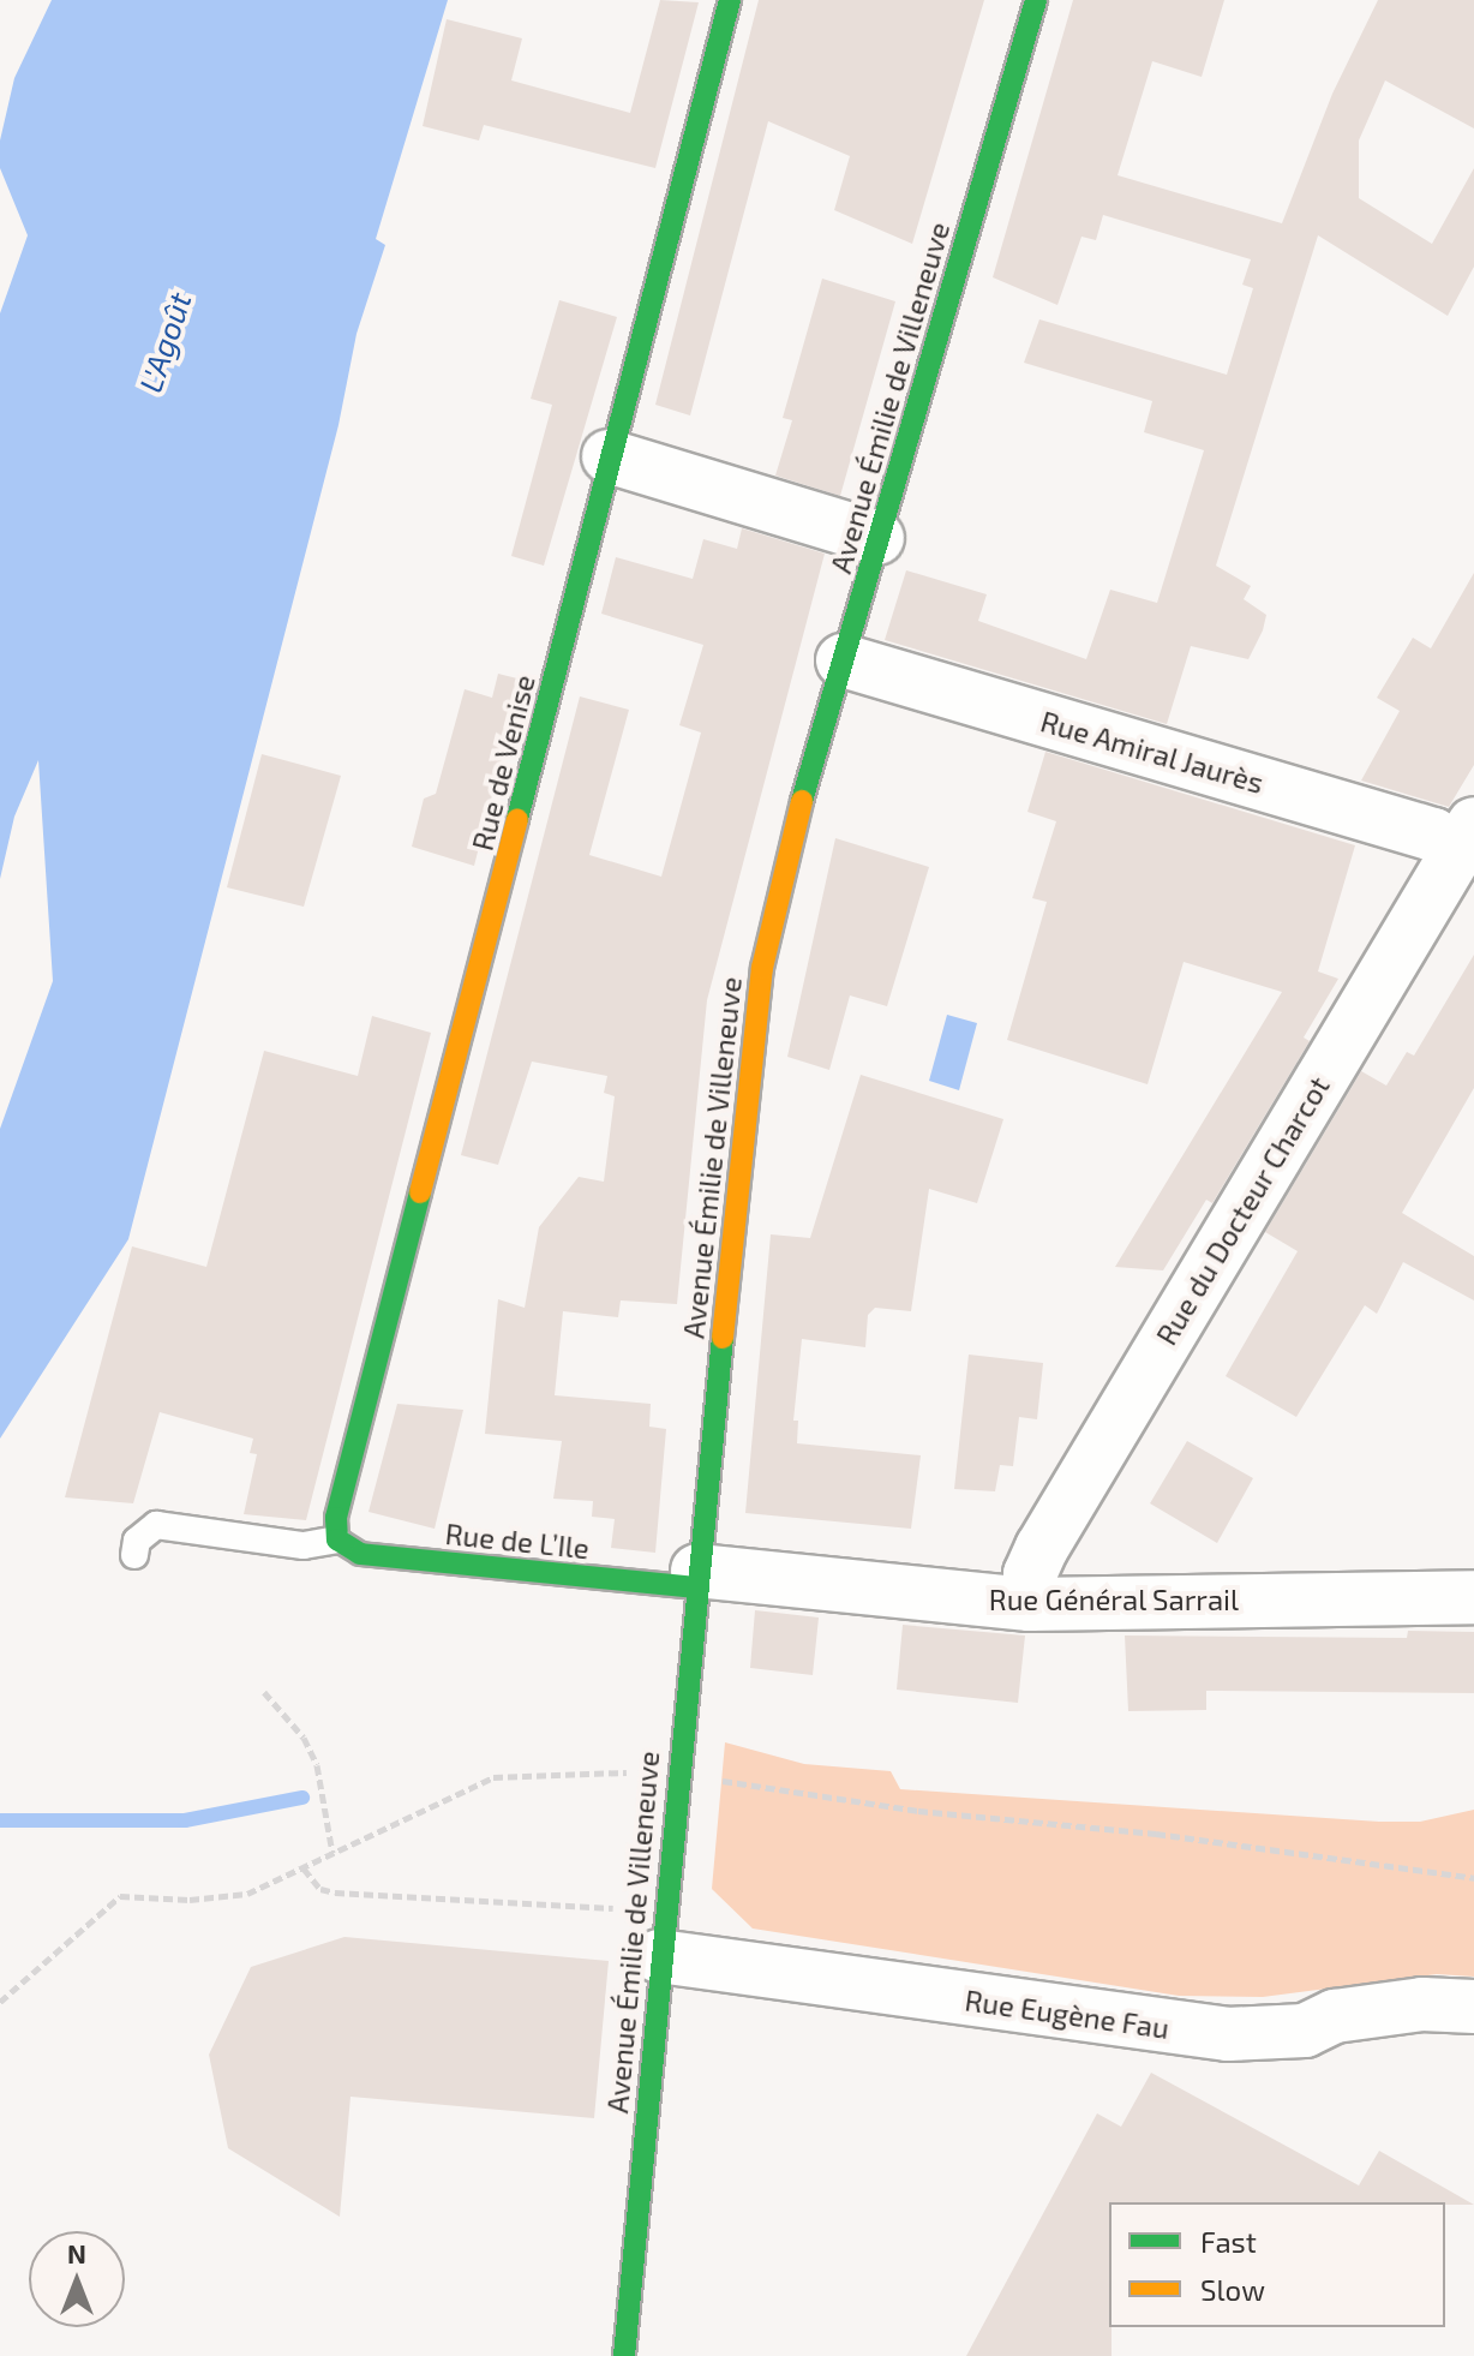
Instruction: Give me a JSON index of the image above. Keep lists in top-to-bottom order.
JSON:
{
  "streets": {
    "main road": ["Avenue Émilie de Villeneuve", "Rue de Venise", "Rue de L’Ile"],
    "street": [
      "Rue Amiral Jaurès",
      "Rue du Docteur Charcot",
      "Rue Général Sarrail",
      "Rue Eugène Fau"
    ]
  },
  "crossings": [
    ["Avenue Émilie de Villeneuve", "Rue Amiral Jaurès"],
    ["Avenue Émilie de Villeneuve", "Rue de L’Ile"],
    ["Avenue Émilie de Villeneuve", "Rue Général Sarrail"],
    ["Avenue Émilie de Villeneuve", "Rue Eugène Fau"],
    ["Rue Amiral Jaurès", "Rue du Docteur Charcot"],
    ["Rue de Venise", "Rue de L’Ile"],
    ["Rue du Docteur Charcot", "Rue Général Sarrail"],
    ["Rue de L’Ile", "Rue Général Sarrail"]
  ],
  "water": ["L'Agoût"],
  "legend": ["Fast", "Slow"],
  "north": "top"
}
